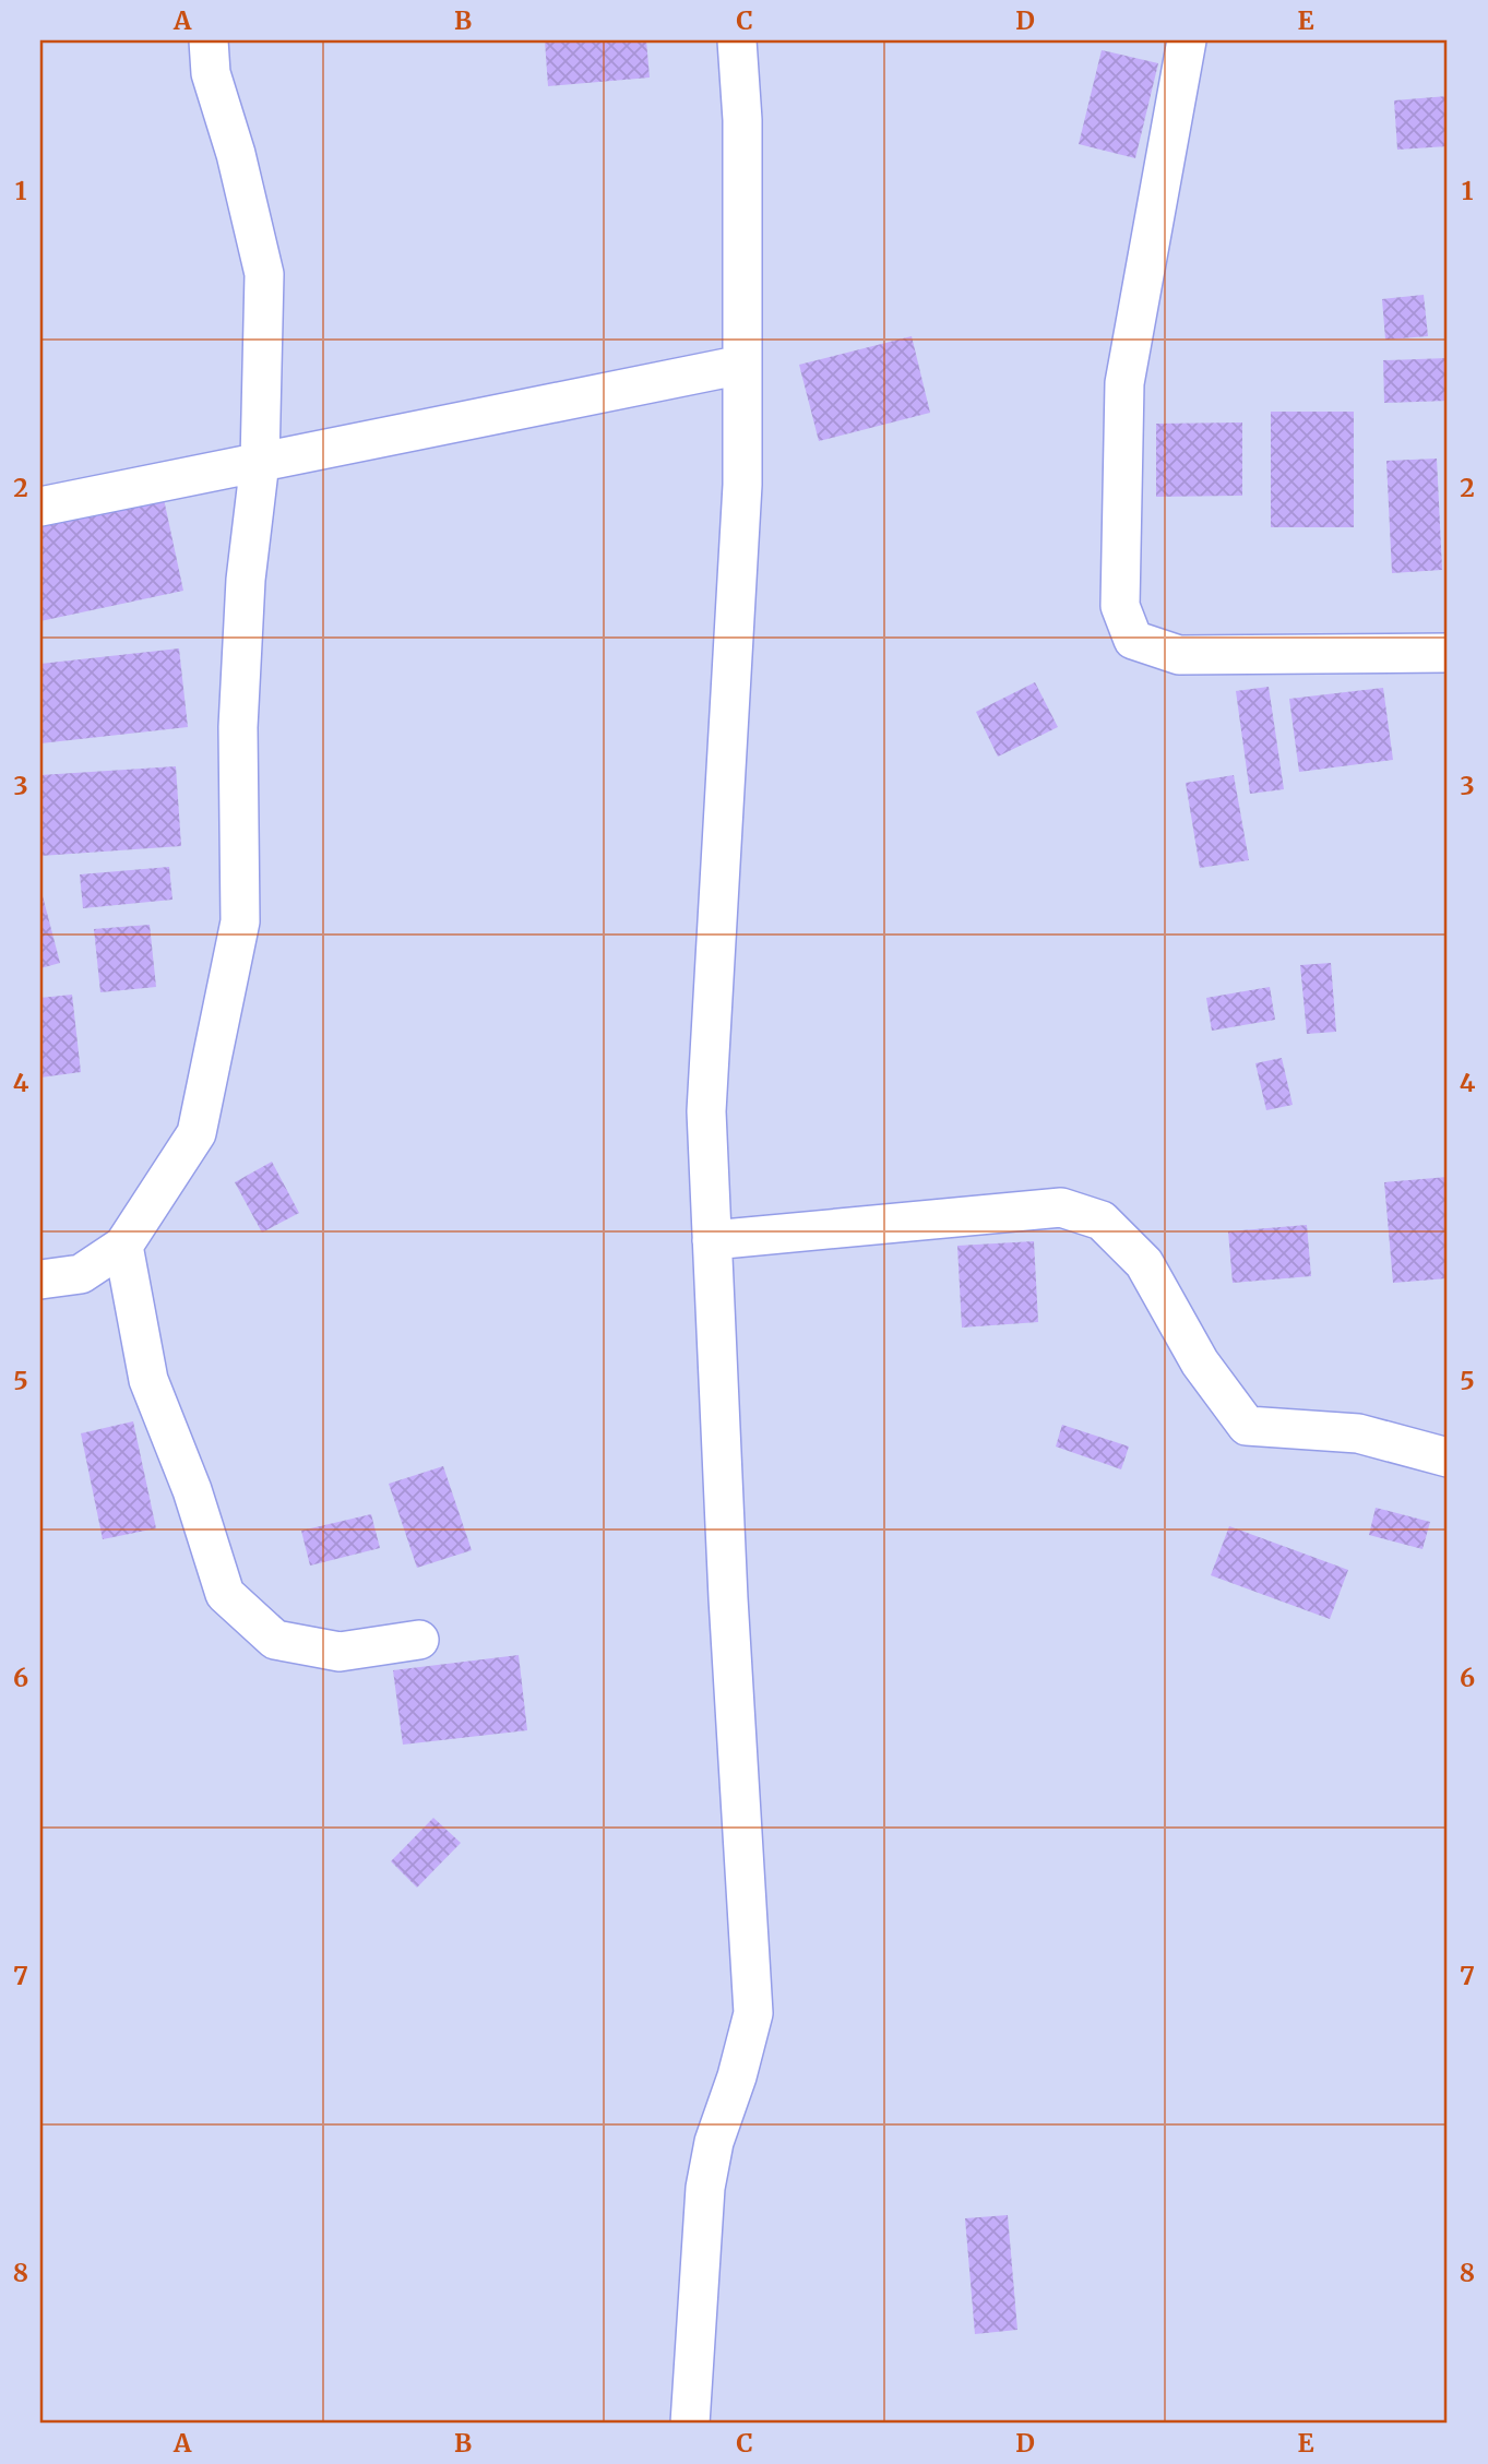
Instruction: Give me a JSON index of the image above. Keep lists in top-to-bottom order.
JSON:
{
  "grid": {
    "columns": [
      "A",
      "B",
      "C",
      "D",
      "E"
    ],
    "rows": [
      "1",
      "2",
      "3",
      "4",
      "5",
      "6",
      "7",
      "8"
    ]
  }
}
